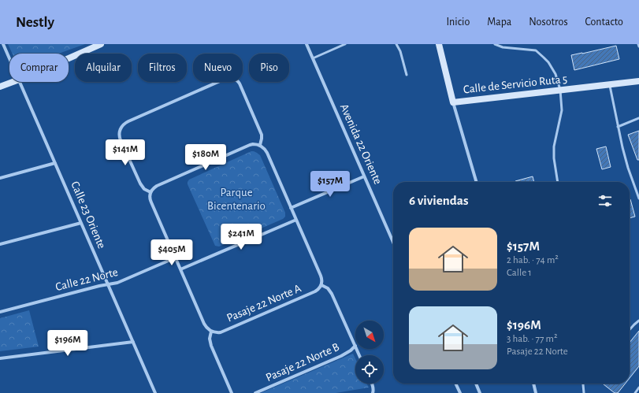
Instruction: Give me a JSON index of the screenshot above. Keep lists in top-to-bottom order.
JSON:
{
  "streets": {
    "street": [
      "Calle de Servicio Ruta 5",
      "Avenida 22 Oriente",
      "Calle 23 Oriente",
      "Calle 22 Norte",
      "Pasaje 22 Norte A",
      "Pasaje 22 Norte B"
    ]
  },
  "crossings": [
    ["Calle 23 Oriente", "Calle 22 Norte"]
  ],
  "parks": ["Parque Bicentenario"],
  "north": "bottom right",
  "page": {
    "header": "Nestly",
    "nav": [
      "Inicio",
      "Mapa",
      "Nosotros",
      "Contacto"
    ],
    "chip": [
      "Comprar",
      "Alquilar",
      "Filtros",
      "Nuevo",
      "Piso"
    ],
    "price": [
      "$141M",
      "$180M",
      "$157M",
      "$241M",
      "$405M",
      "$196M"
    ],
    "heading": "6 viviendas",
    "list": [
      {
        "name": "$157M",
        "note": "2 hab. · 74 m² · Calle 1"
      },
      {
        "name": "$196M",
        "note": "3 hab. · 77 m² · Pasaje 22 Norte"
      }
    ]
  }
}
